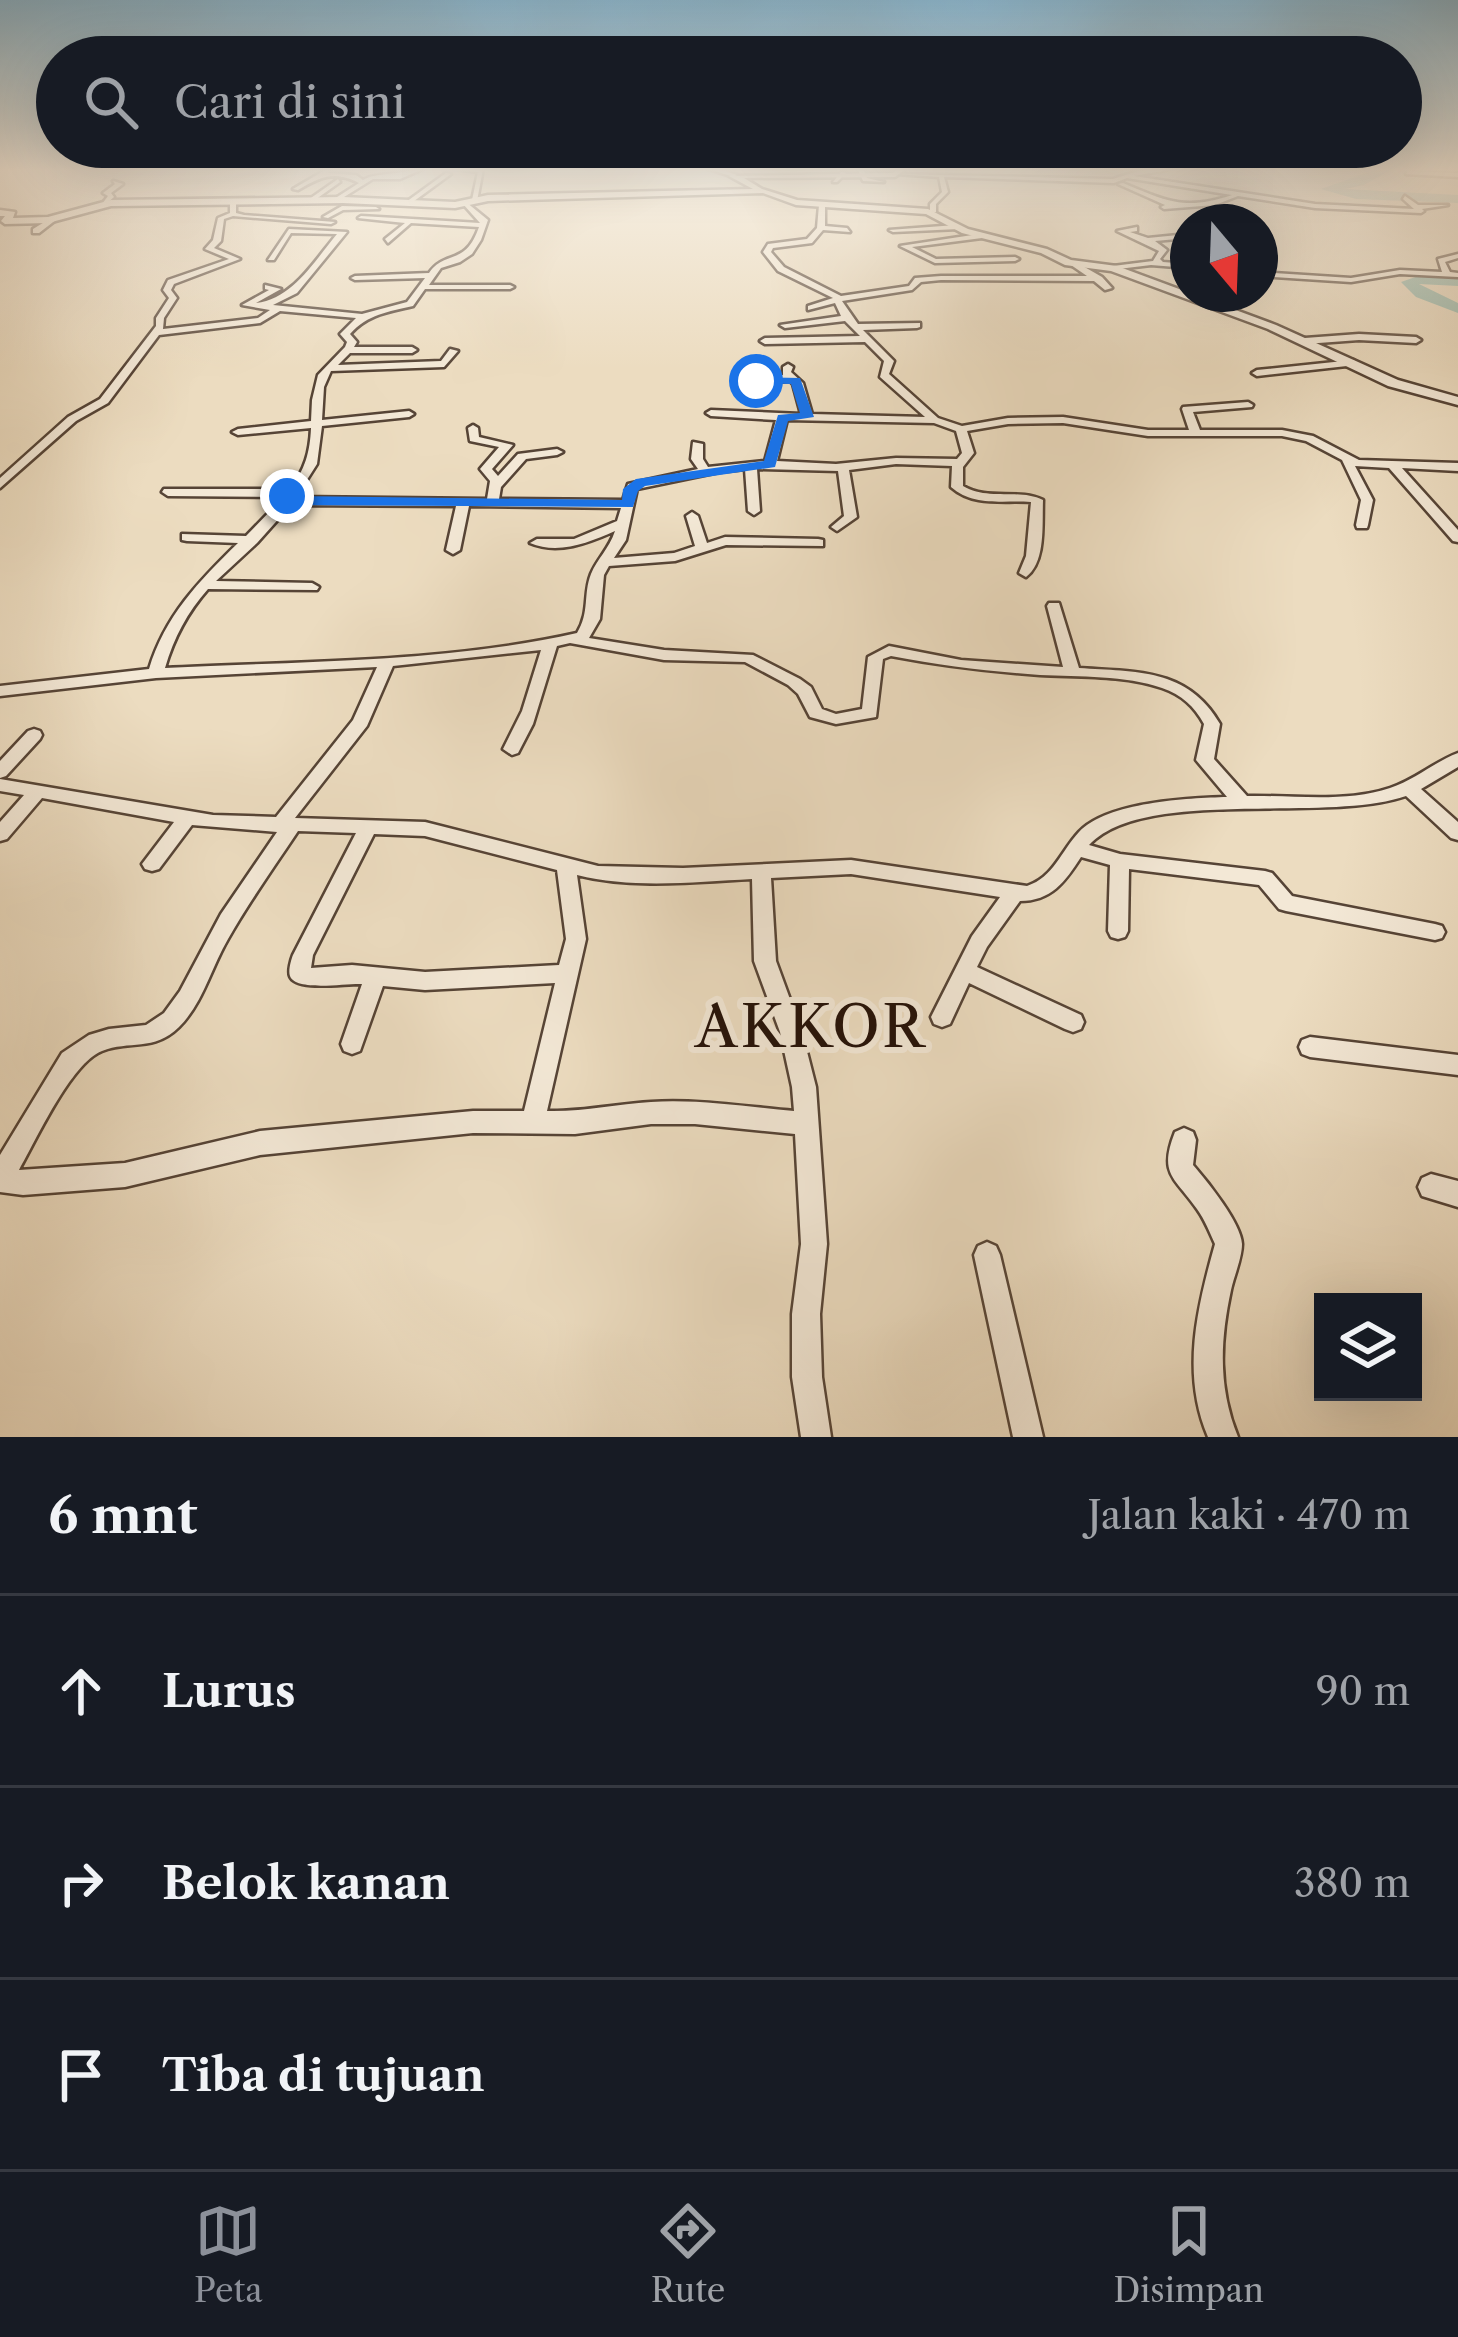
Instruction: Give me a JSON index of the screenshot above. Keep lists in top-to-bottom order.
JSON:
{
  "districts": ["AKKOR"],
  "north": "bottom",
  "page": {
    "search": "Cari di sini",
    "heading": ["6 mnt", "Jalan kaki · 470 m"],
    "list": [
      ["Lurus", "90 m"],
      ["Belok kanan", "380 m"],
      "Tiba di tujuan"
    ],
    "nav": ["Peta", "Rute", "Disimpan"]
  }
}
